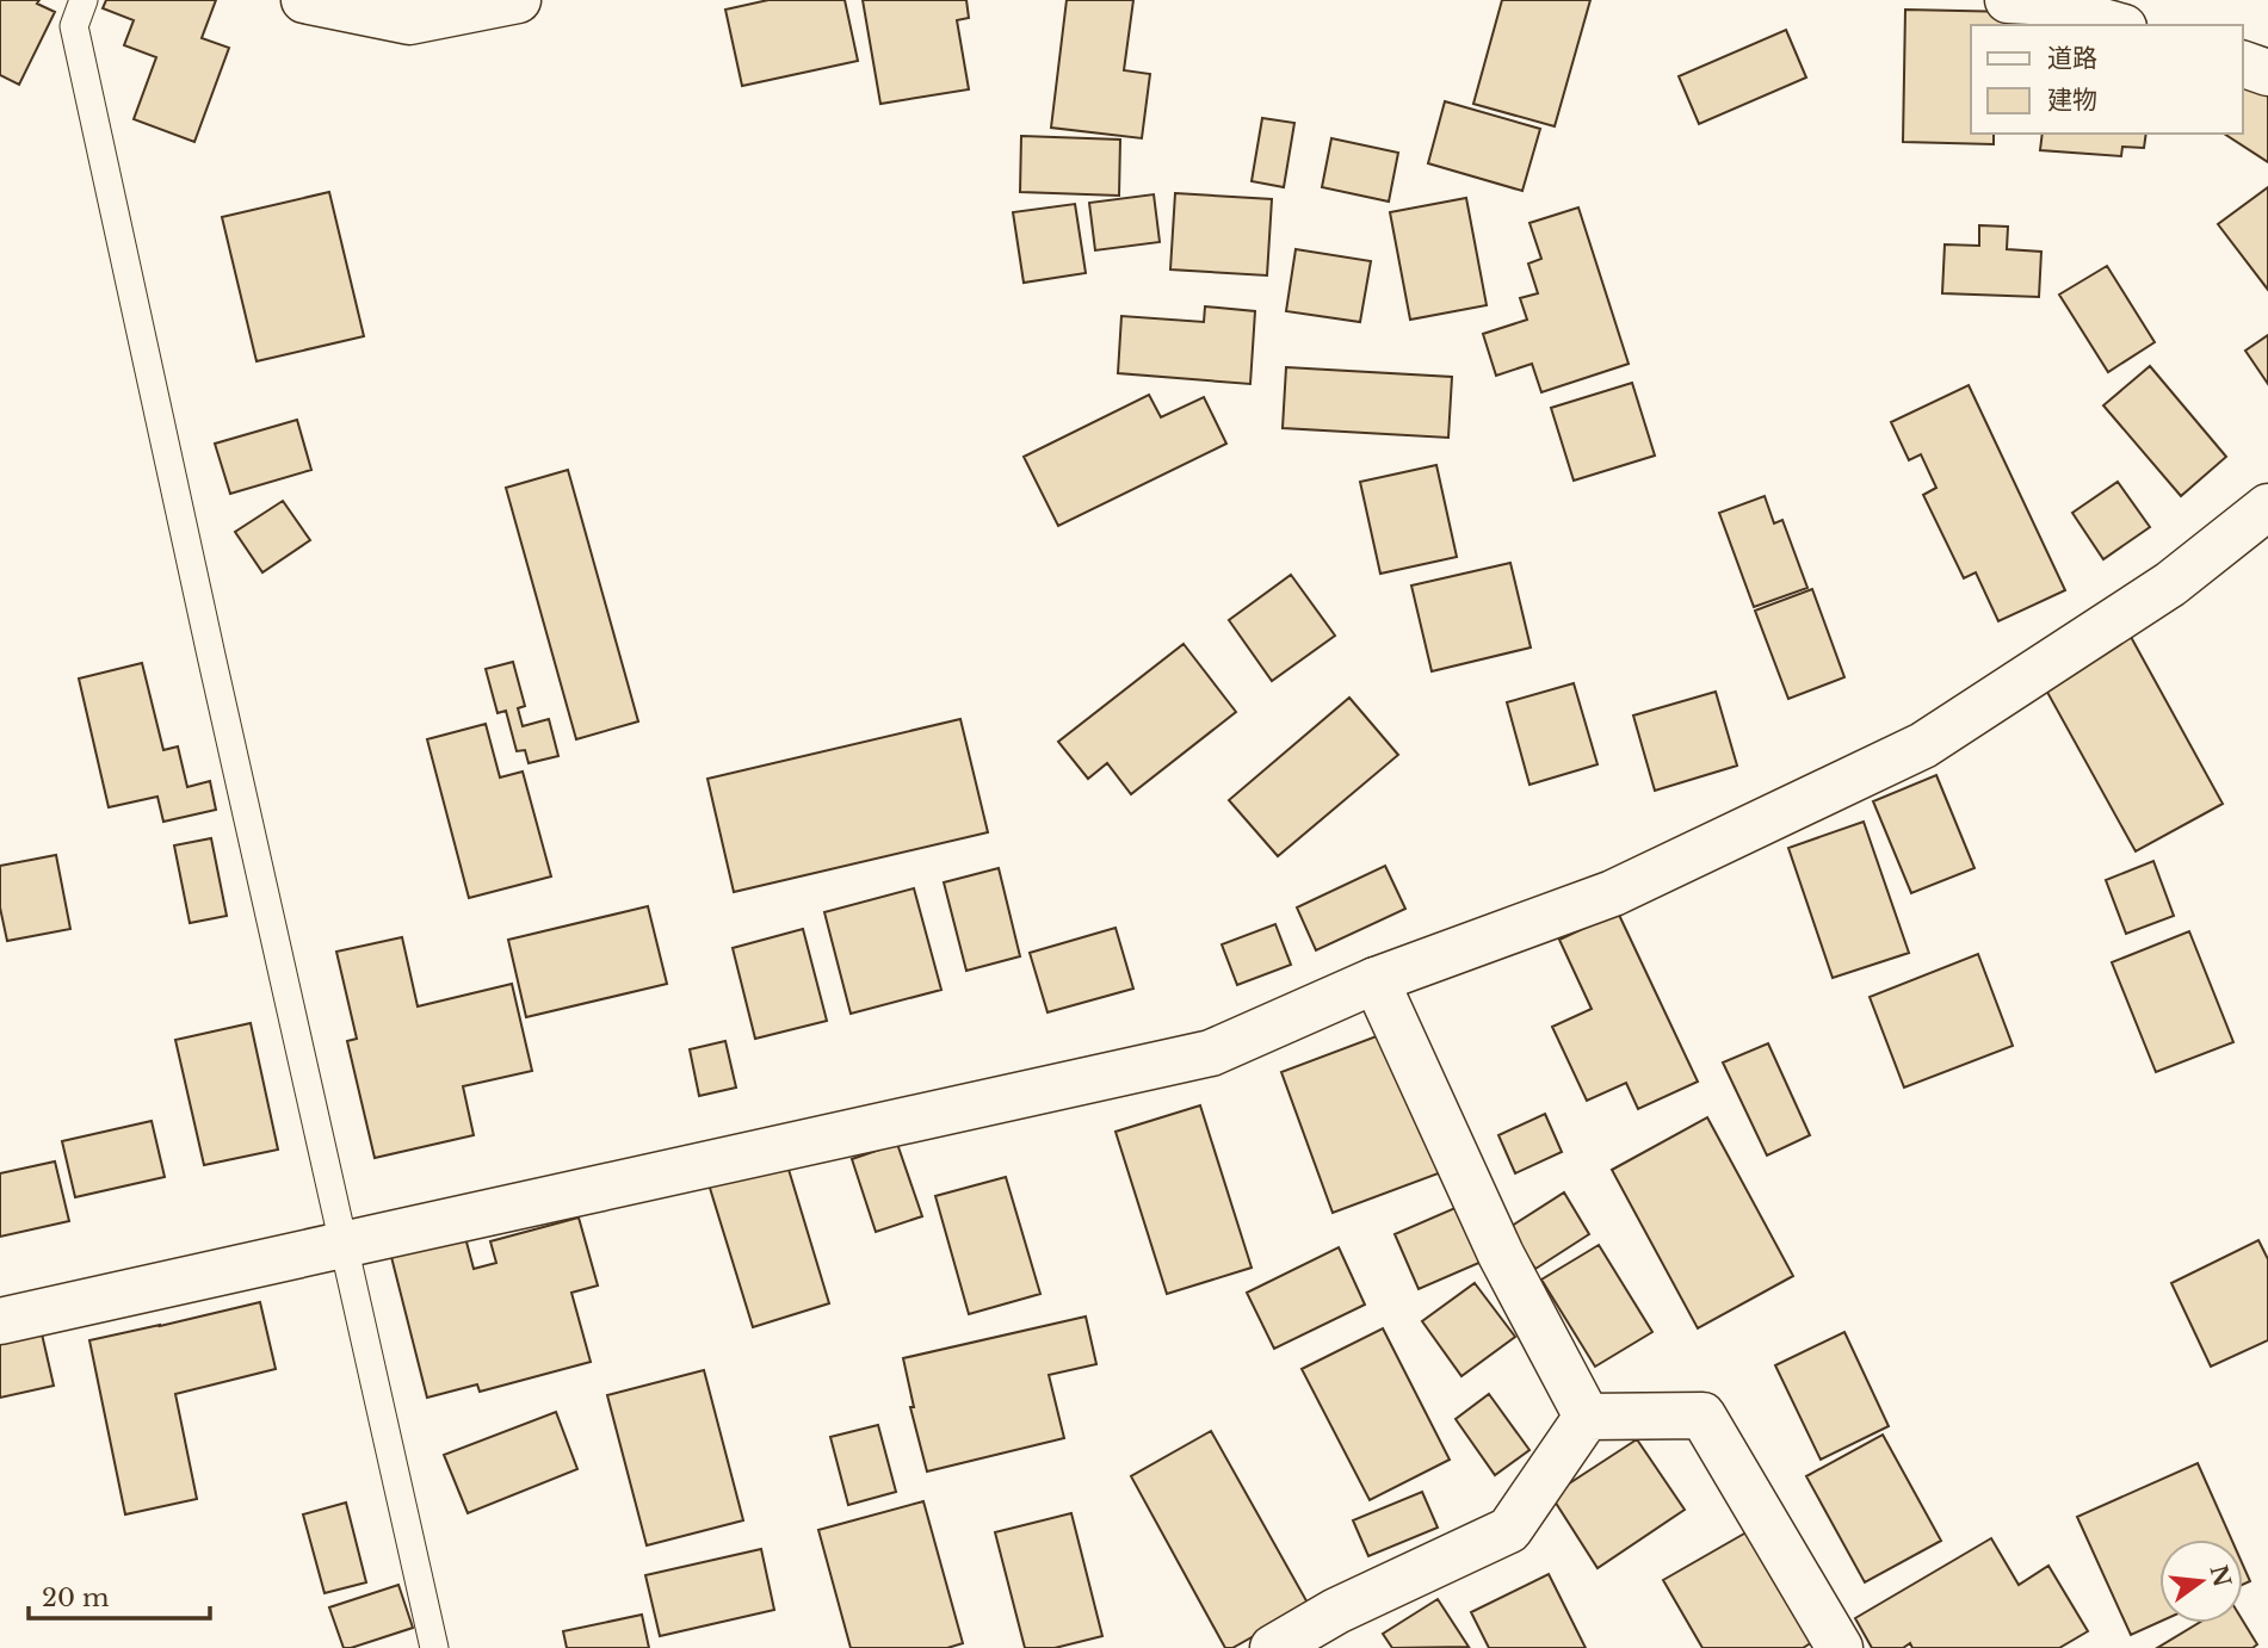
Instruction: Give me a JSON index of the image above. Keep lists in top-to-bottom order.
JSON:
{
  "legend": ["道路", "建物"],
  "scale_bar": "20 m",
  "north": "right"
}
